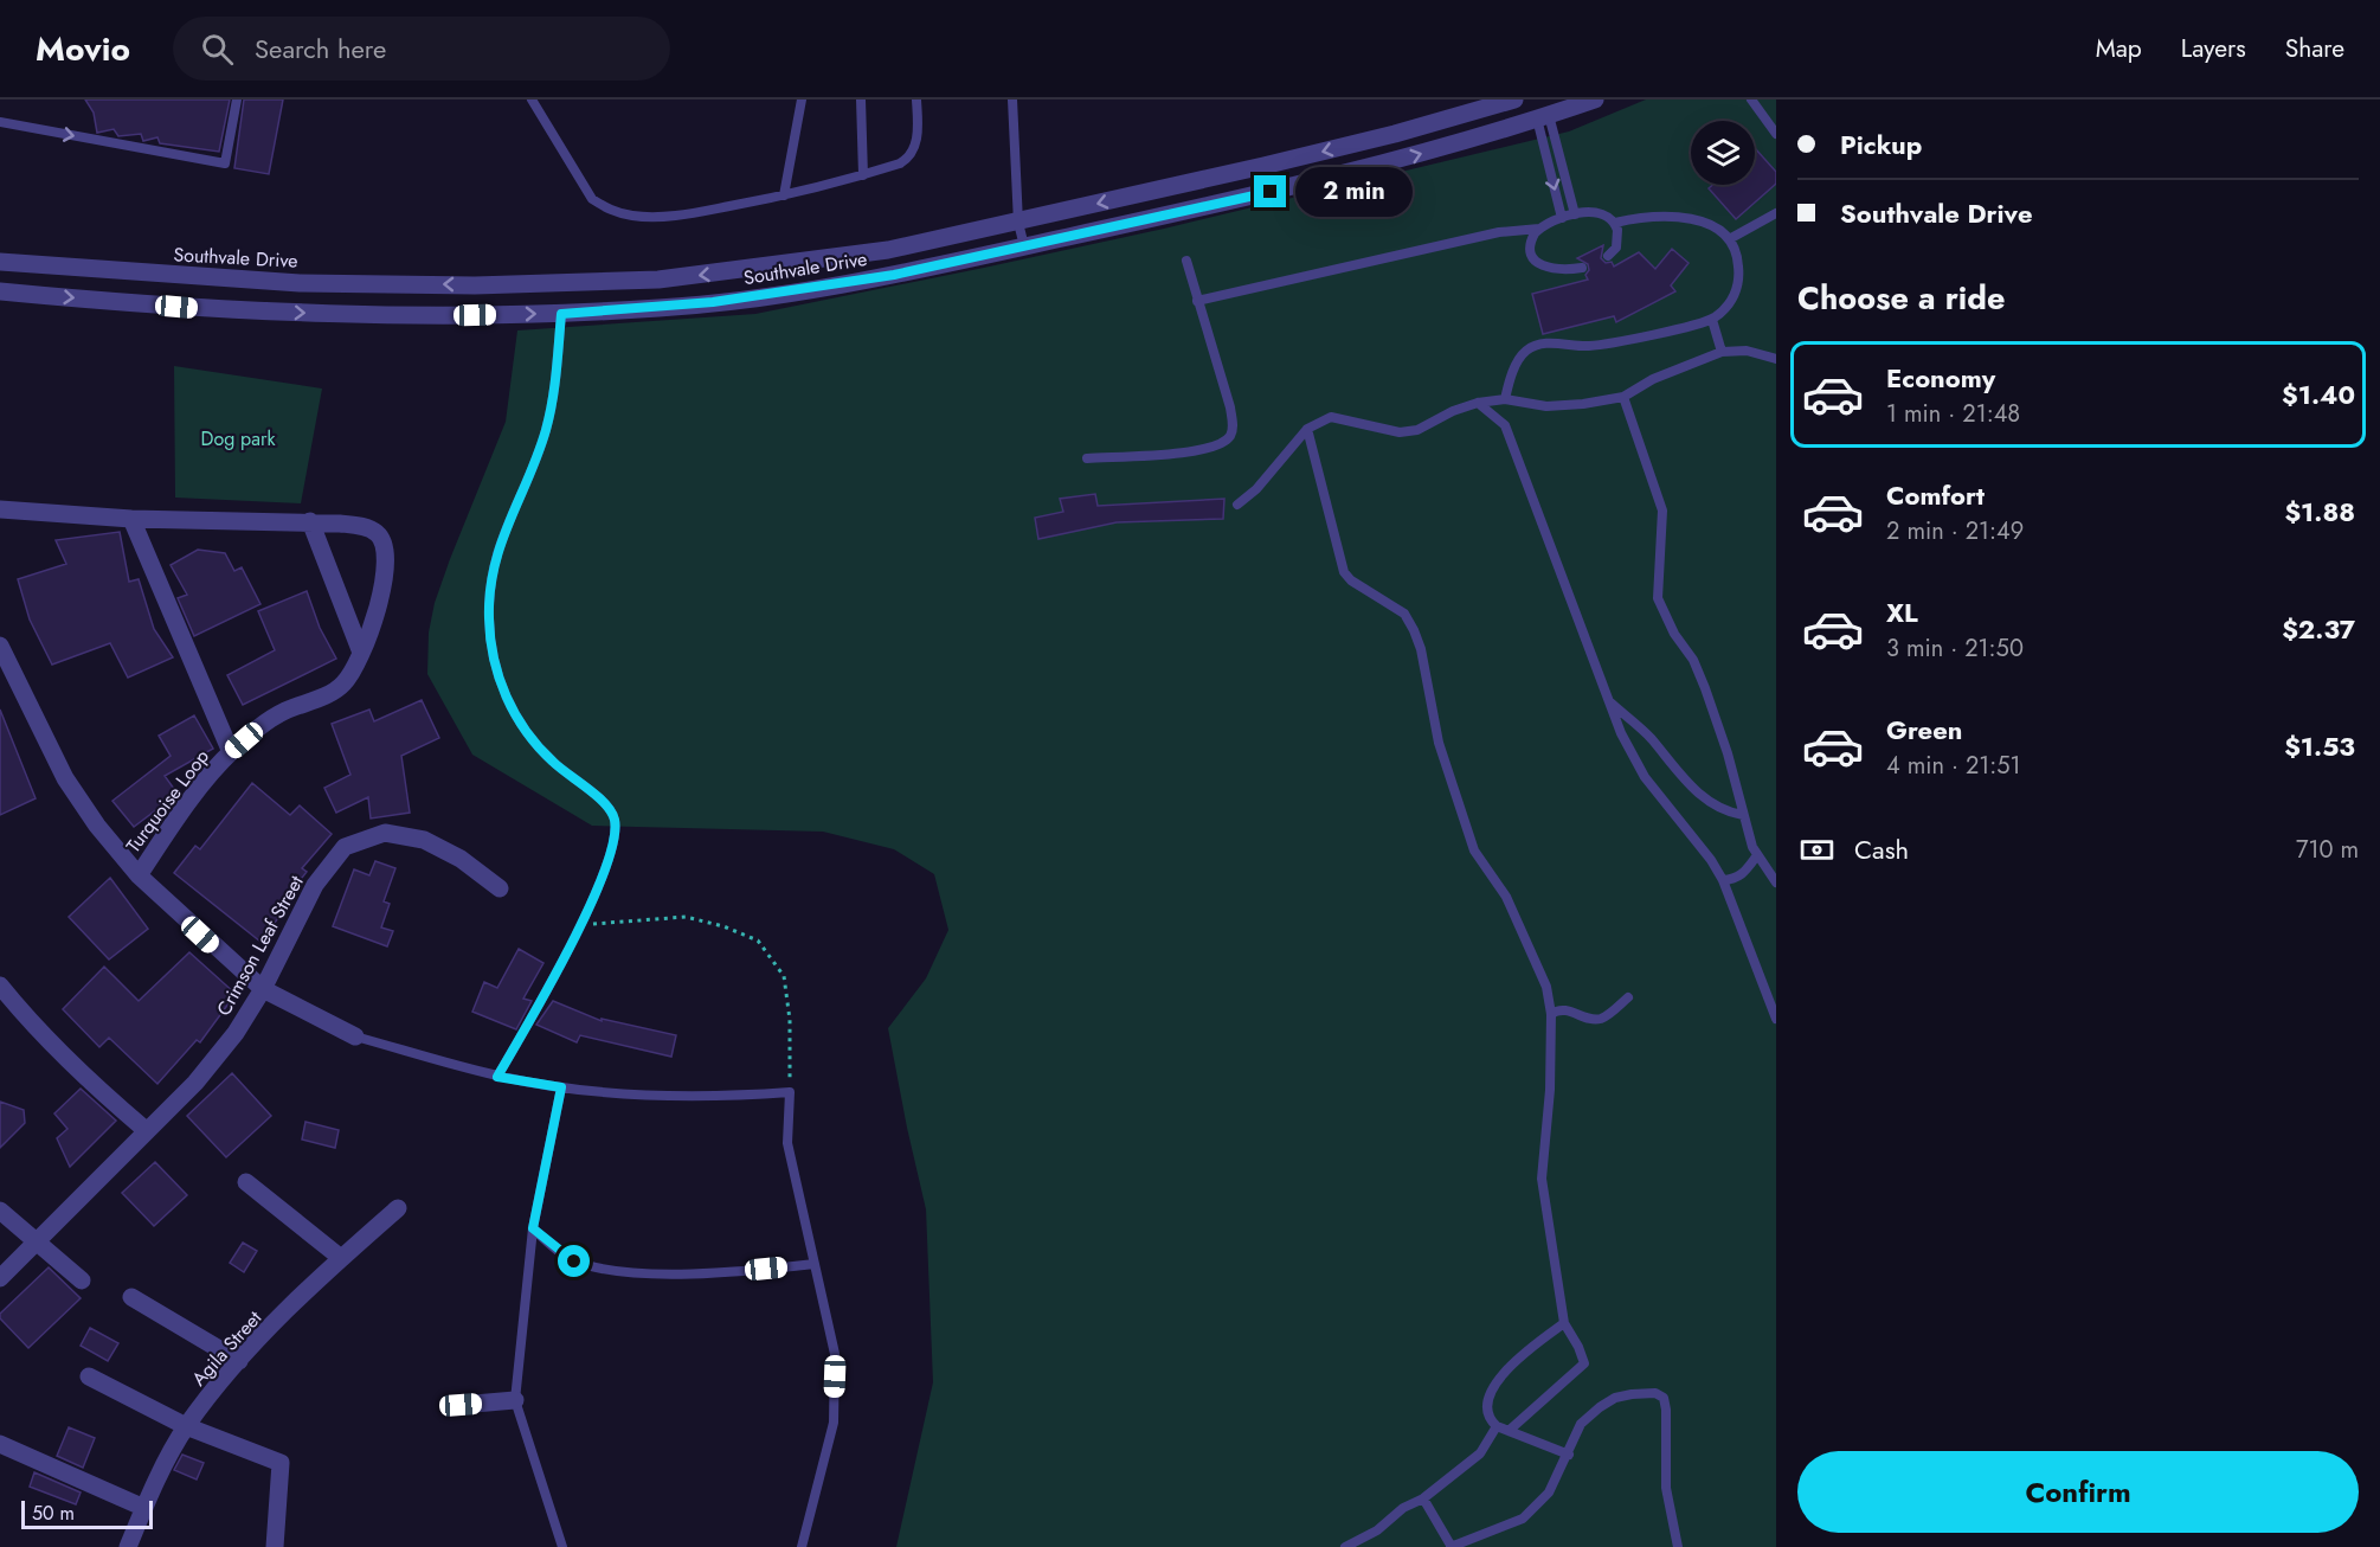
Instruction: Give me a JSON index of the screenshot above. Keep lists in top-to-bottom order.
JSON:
{
  "streets": {
    "street": [
      "Southvale Drive",
      "Turquoise Loop",
      "Crimson Leaf Street",
      "Agila Street"
    ]
  },
  "parks": ["Dog park"],
  "scale_bar": "50 m",
  "page": {
    "header": "Movio",
    "search": "Search here",
    "nav": ["Map", "Layers", "Share"],
    "banner": ["Pickup", "Southvale Drive"],
    "bubble": "2 min",
    "heading": "Choose a ride",
    "list": [
      {
        "name": "Economy",
        "note": "1 min · 21:48",
        "value": "$1.40"
      },
      {
        "name": "Comfort",
        "note": "2 min · 21:49",
        "value": "$1.88"
      },
      {
        "name": "XL",
        "note": "3 min · 21:50",
        "value": "$2.37"
      },
      {
        "name": "Green",
        "note": "4 min · 21:51",
        "value": "$1.53"
      }
    ],
    "pay": ["Cash", "710 m"],
    "buttons": "Confirm",
    "scale": "50 m"
  }
}
